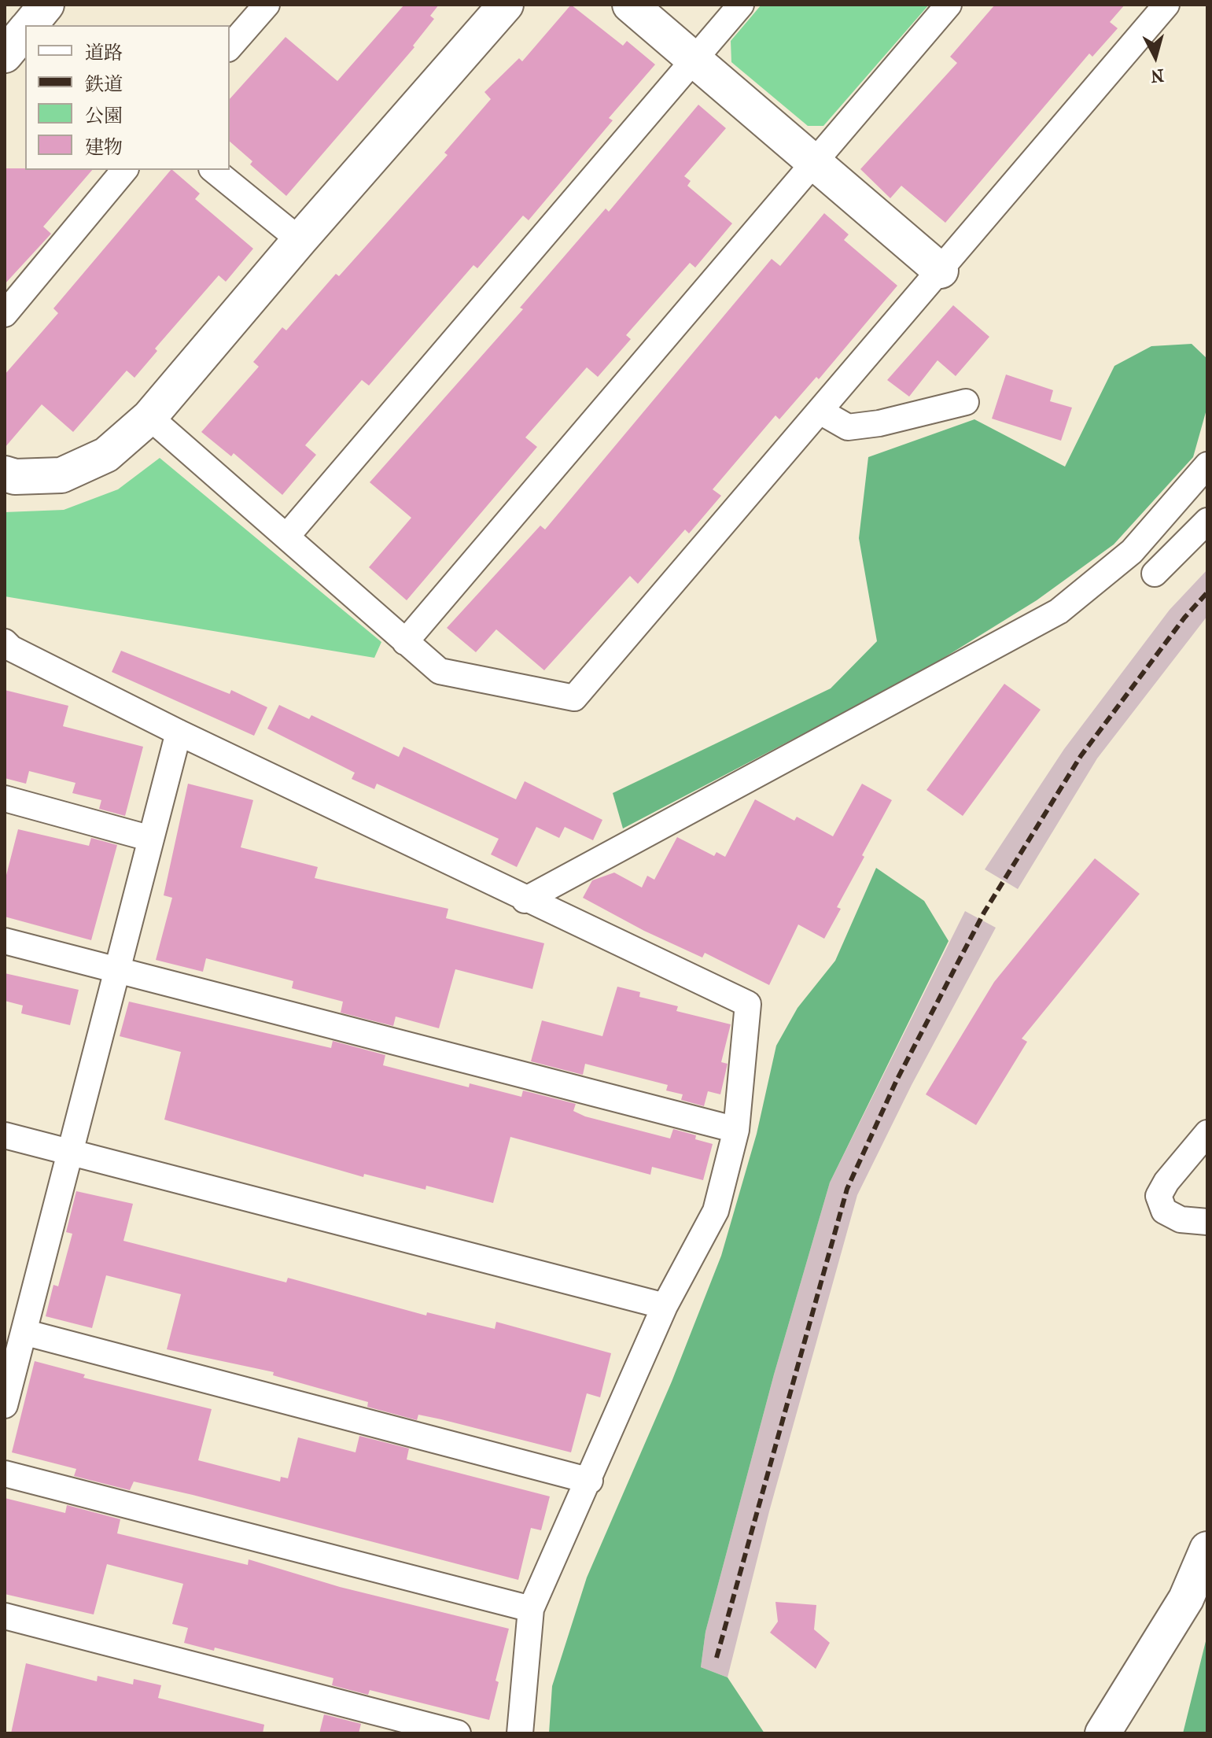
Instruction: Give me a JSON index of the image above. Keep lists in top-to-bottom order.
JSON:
{
  "legend": [
    "道路",
    "鉄道",
    "公園",
    "建物"
  ],
  "north": "bottom"
}
